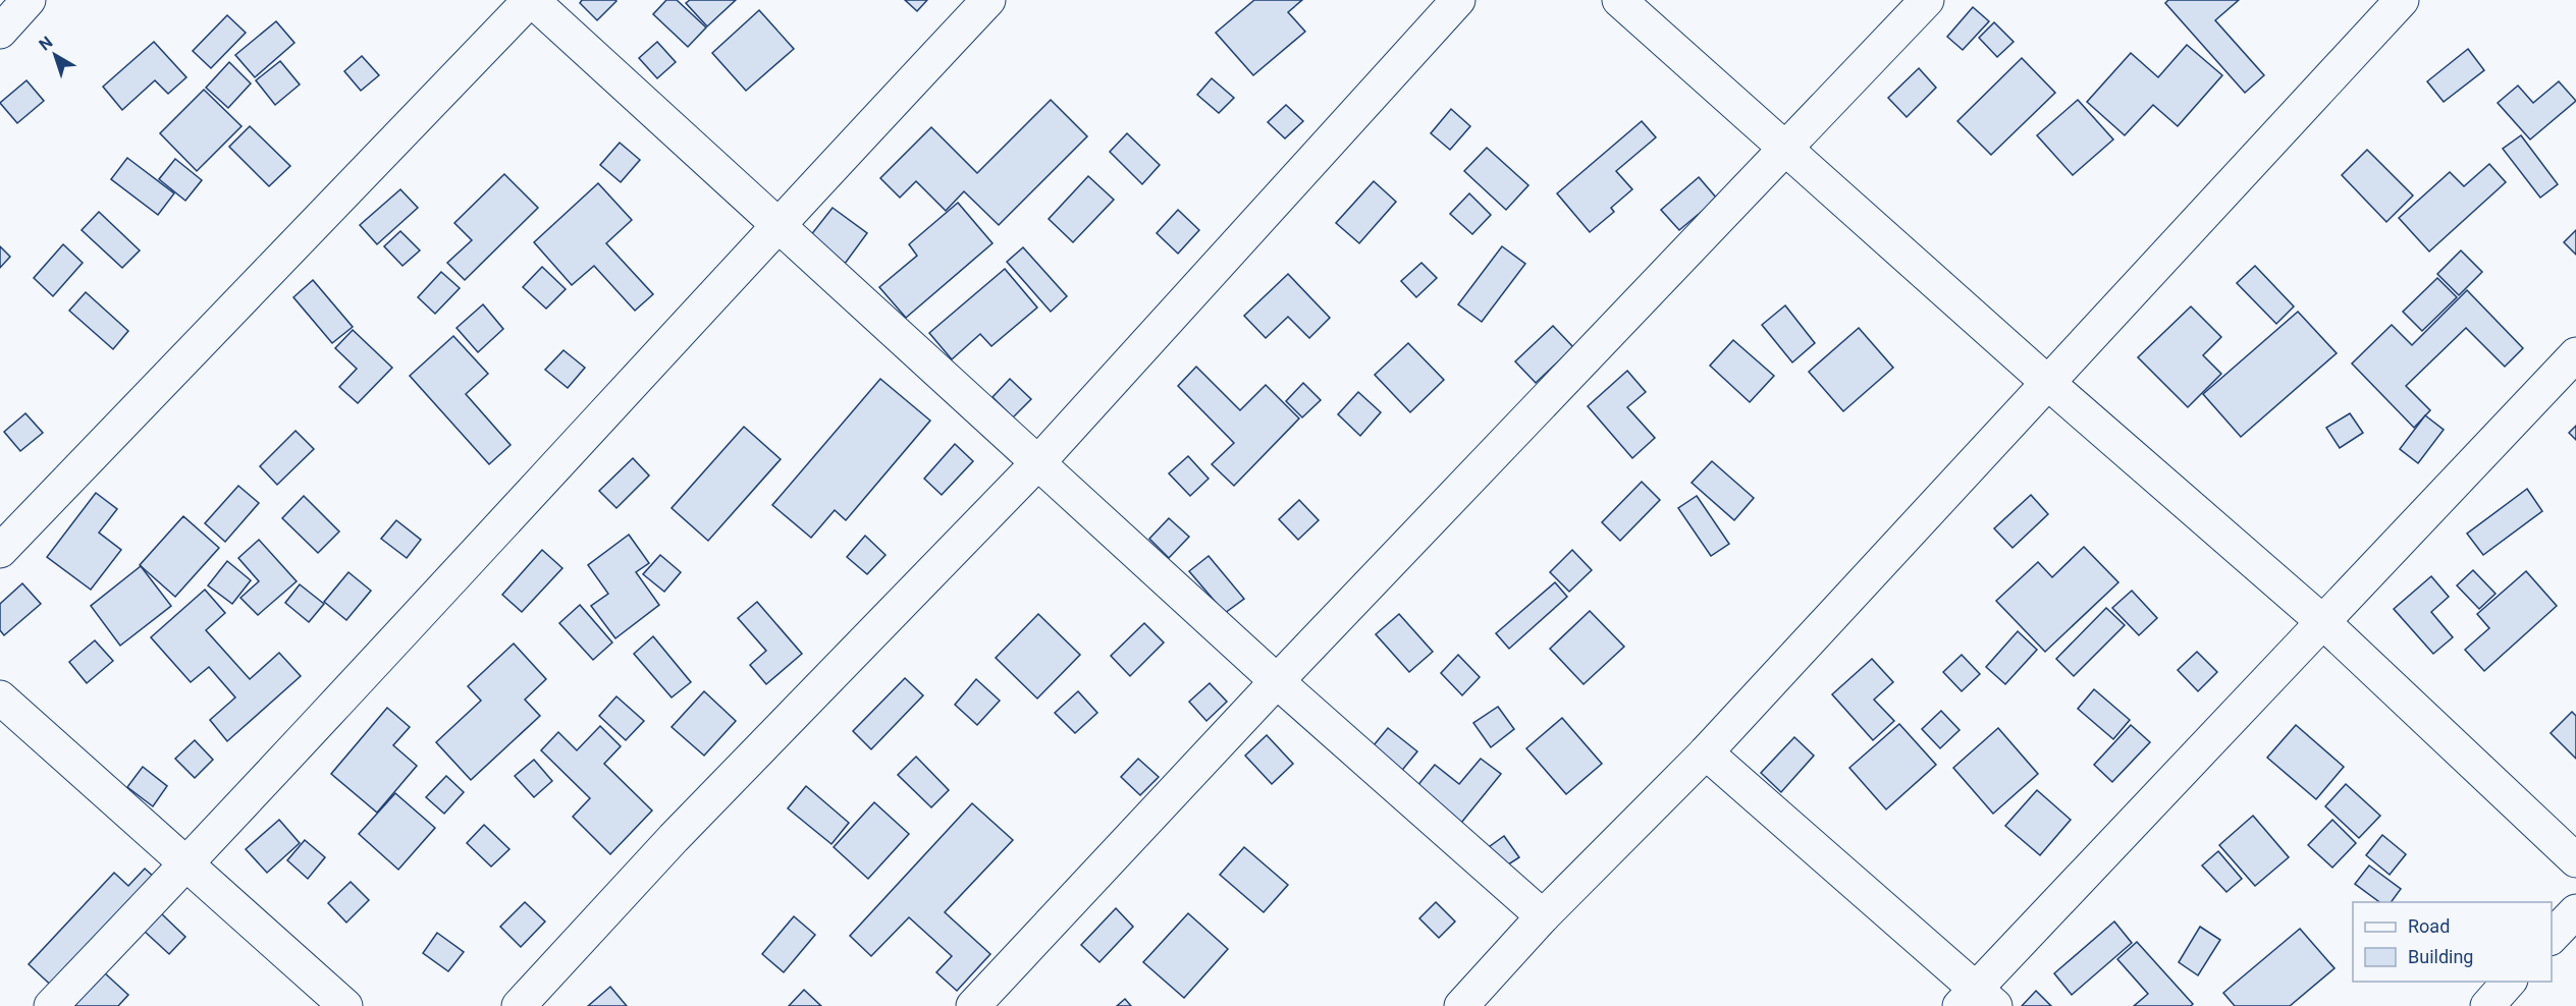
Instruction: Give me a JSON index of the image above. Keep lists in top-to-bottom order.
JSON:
{
  "legend": ["Road", "Building"],
  "north": "top left"
}
